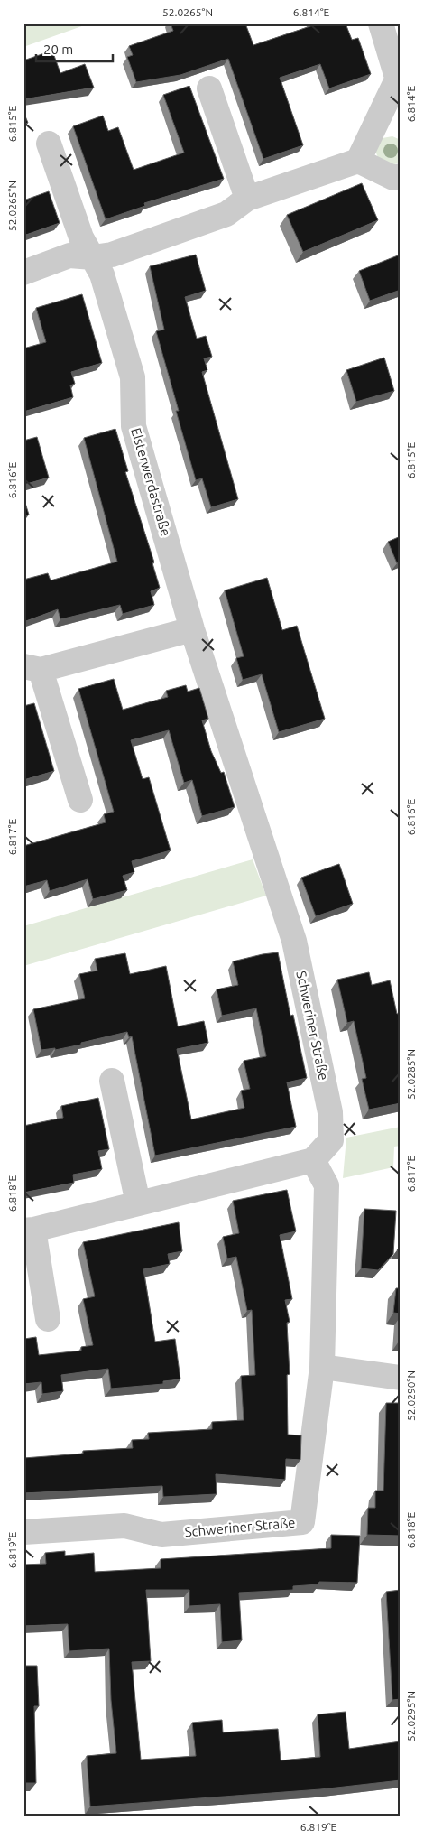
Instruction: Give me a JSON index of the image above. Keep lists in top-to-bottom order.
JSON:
{
  "streets": {
    "street": ["Elsterwerdastraße", "Schweriner Straße"]
  },
  "crossings": [
    ["Elsterwerdastraße", "Schweriner Straße"]
  ],
  "scale_bar": "20 m",
  "coordinates": [
    "52.0265°N",
    "6.814°E",
    "6.815°E",
    "6.816°E",
    "6.817°E",
    "52.0285°N",
    "6.818°E",
    "52.0290°N",
    "6.819°E",
    "52.0295°N"
  ]
}
